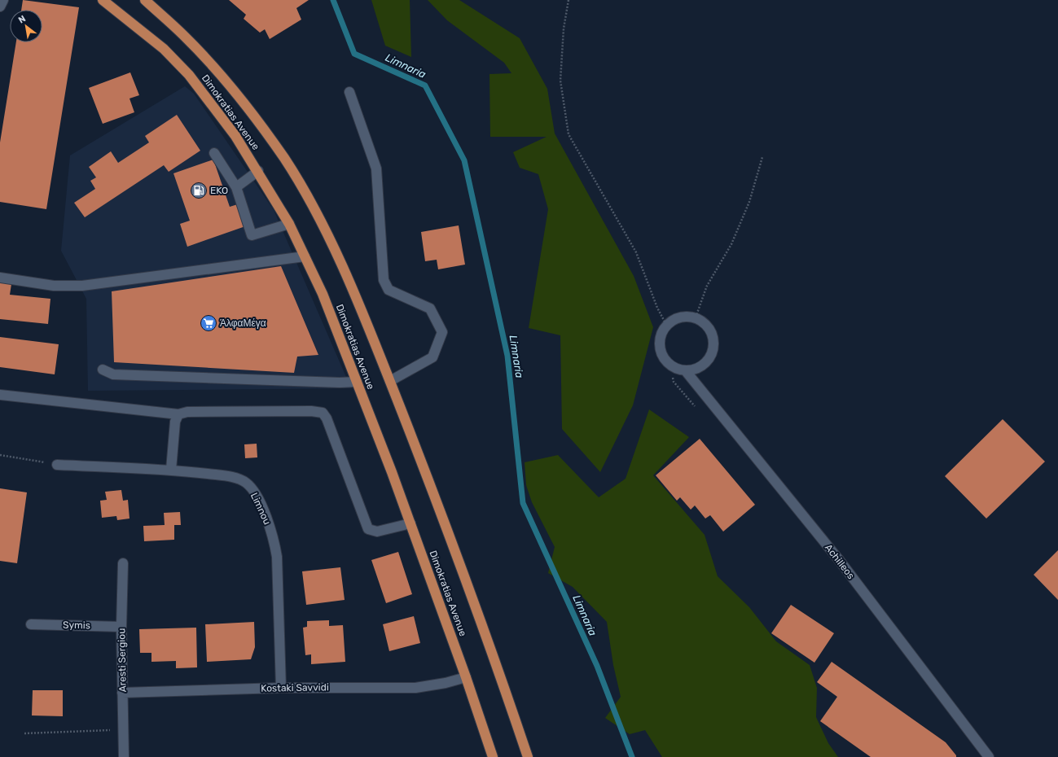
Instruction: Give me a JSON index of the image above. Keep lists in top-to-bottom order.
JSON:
{
  "streets": {
    "highway": ["Dimokratias Avenue"],
    "street": [
      "Limnou",
      "Achilleos",
      "Symis",
      "Aresti Sergiou",
      "Kostaki Savvidi"
    ]
  },
  "crossings": [
    ["Dimokratias Avenue", "Kostaki Savvidi"],
    ["Limnou", "Kostaki Savvidi"],
    ["Symis", "Aresti Sergiou"],
    ["Aresti Sergiou", "Kostaki Savvidi"]
  ],
  "water": ["Limnaria"],
  "places": {
    "fuel station": ["EKO"],
    "supermarket": ["ΆλφαΜέγα"]
  },
  "north": "top left"
}
